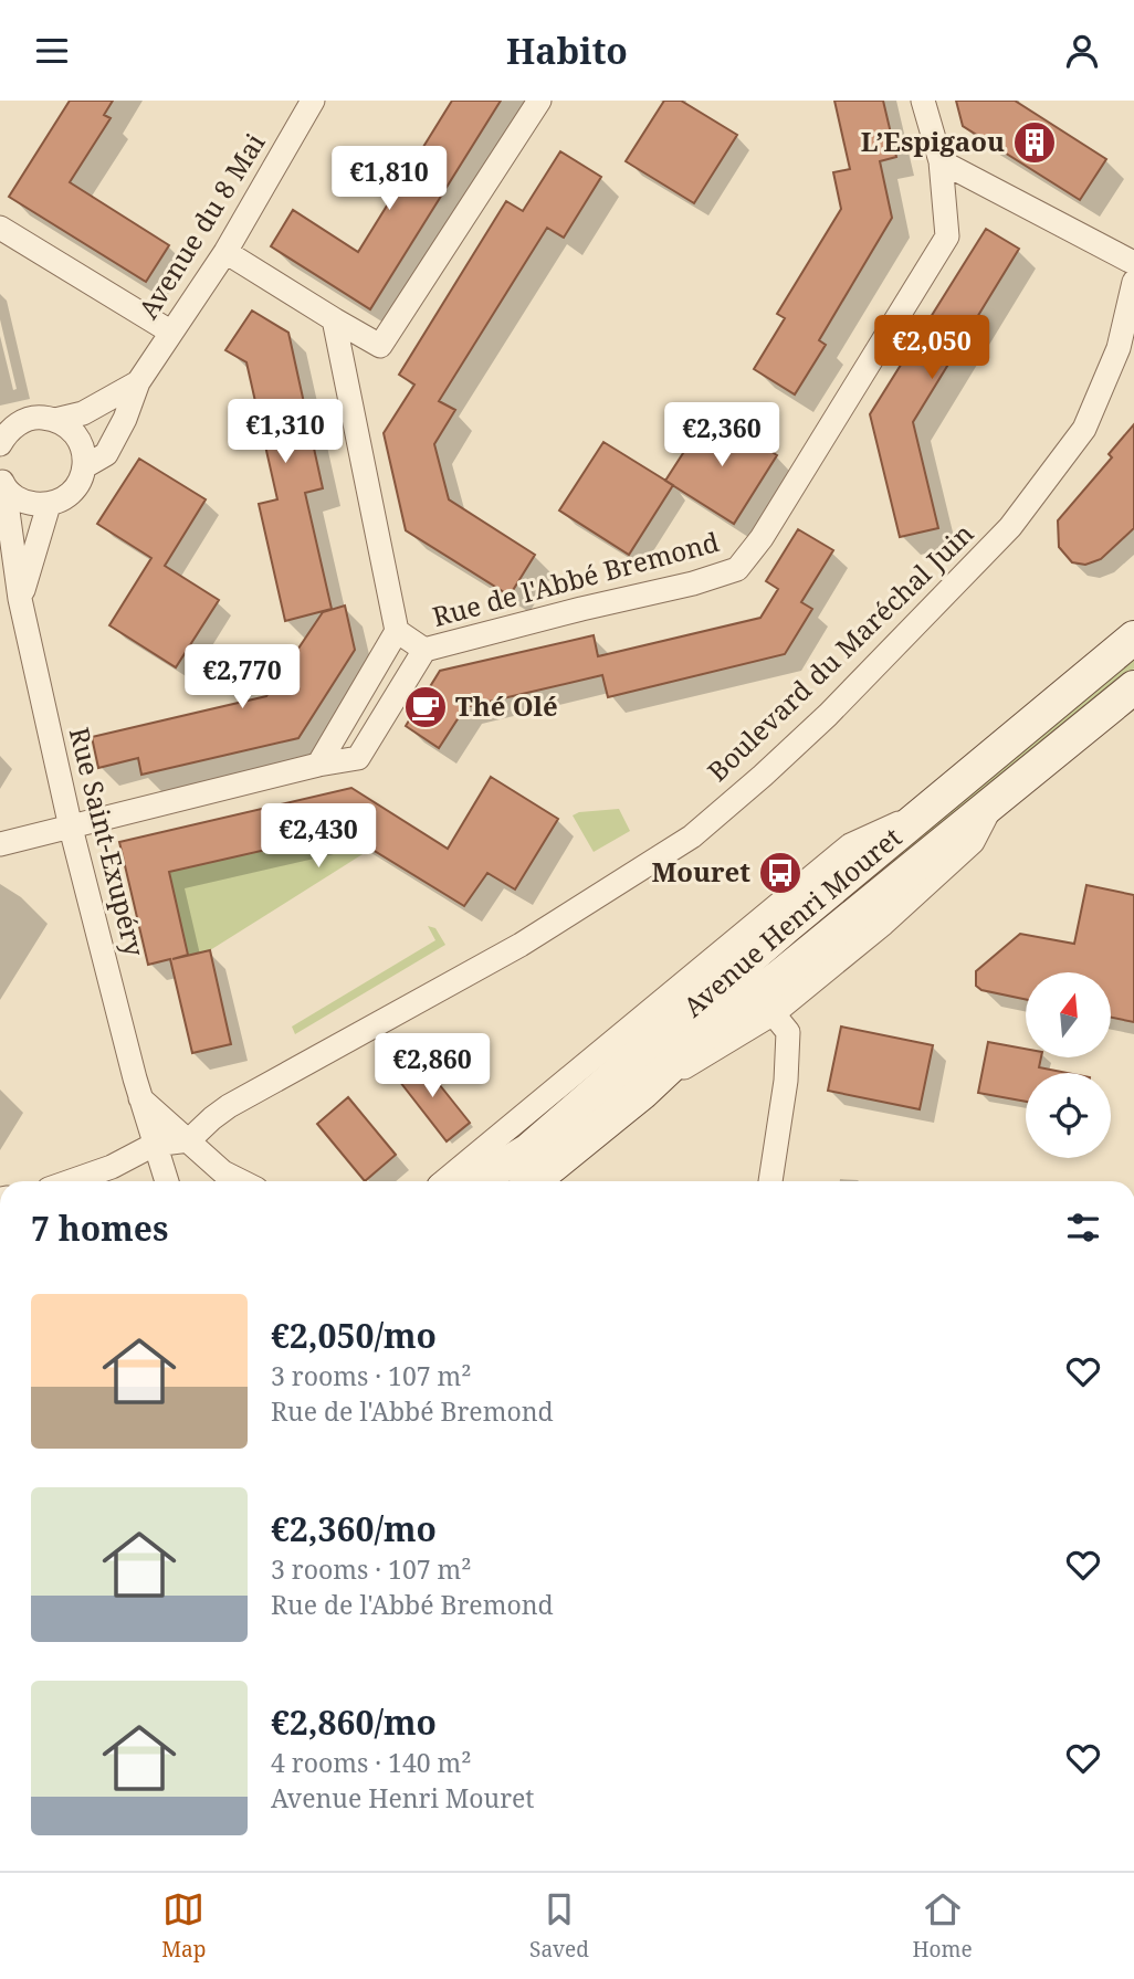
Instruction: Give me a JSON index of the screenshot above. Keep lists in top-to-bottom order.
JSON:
{
  "streets": {
    "main road": ["Avenue Henri Mouret"],
    "street": [
      "Avenue du 8 Mai",
      "Rue de l'Abbé Bremond",
      "Boulevard du Maréchal Juin",
      "Rue Saint-Exupéry"
    ]
  },
  "crossings": [
    ["Avenue du 8 Mai", "Rue Saint-Exupéry"]
  ],
  "places": {
    "building": ["L’Espigaou"],
    "cafe": ["Thé Olé"],
    "bus stop": ["Mouret"]
  },
  "north": "top",
  "page": {
    "header": "Habito",
    "price": [
      "€1,810",
      "€2,050",
      "€1,310",
      "€2,360",
      "€2,770",
      "€2,430",
      "€2,860"
    ],
    "heading": "7 homes",
    "list": [
      {
        "name": "€2,050/mo",
        "note": "3 rooms · 107 m² · Rue de l'Abbé Bremond"
      },
      {
        "name": "€2,360/mo",
        "note": "3 rooms · 107 m² · Rue de l'Abbé Bremond"
      },
      {
        "name": "€2,860/mo",
        "note": "4 rooms · 140 m² · Avenue Henri Mouret"
      }
    ],
    "tabs": ["Map", "Saved", "Home"]
  }
}
